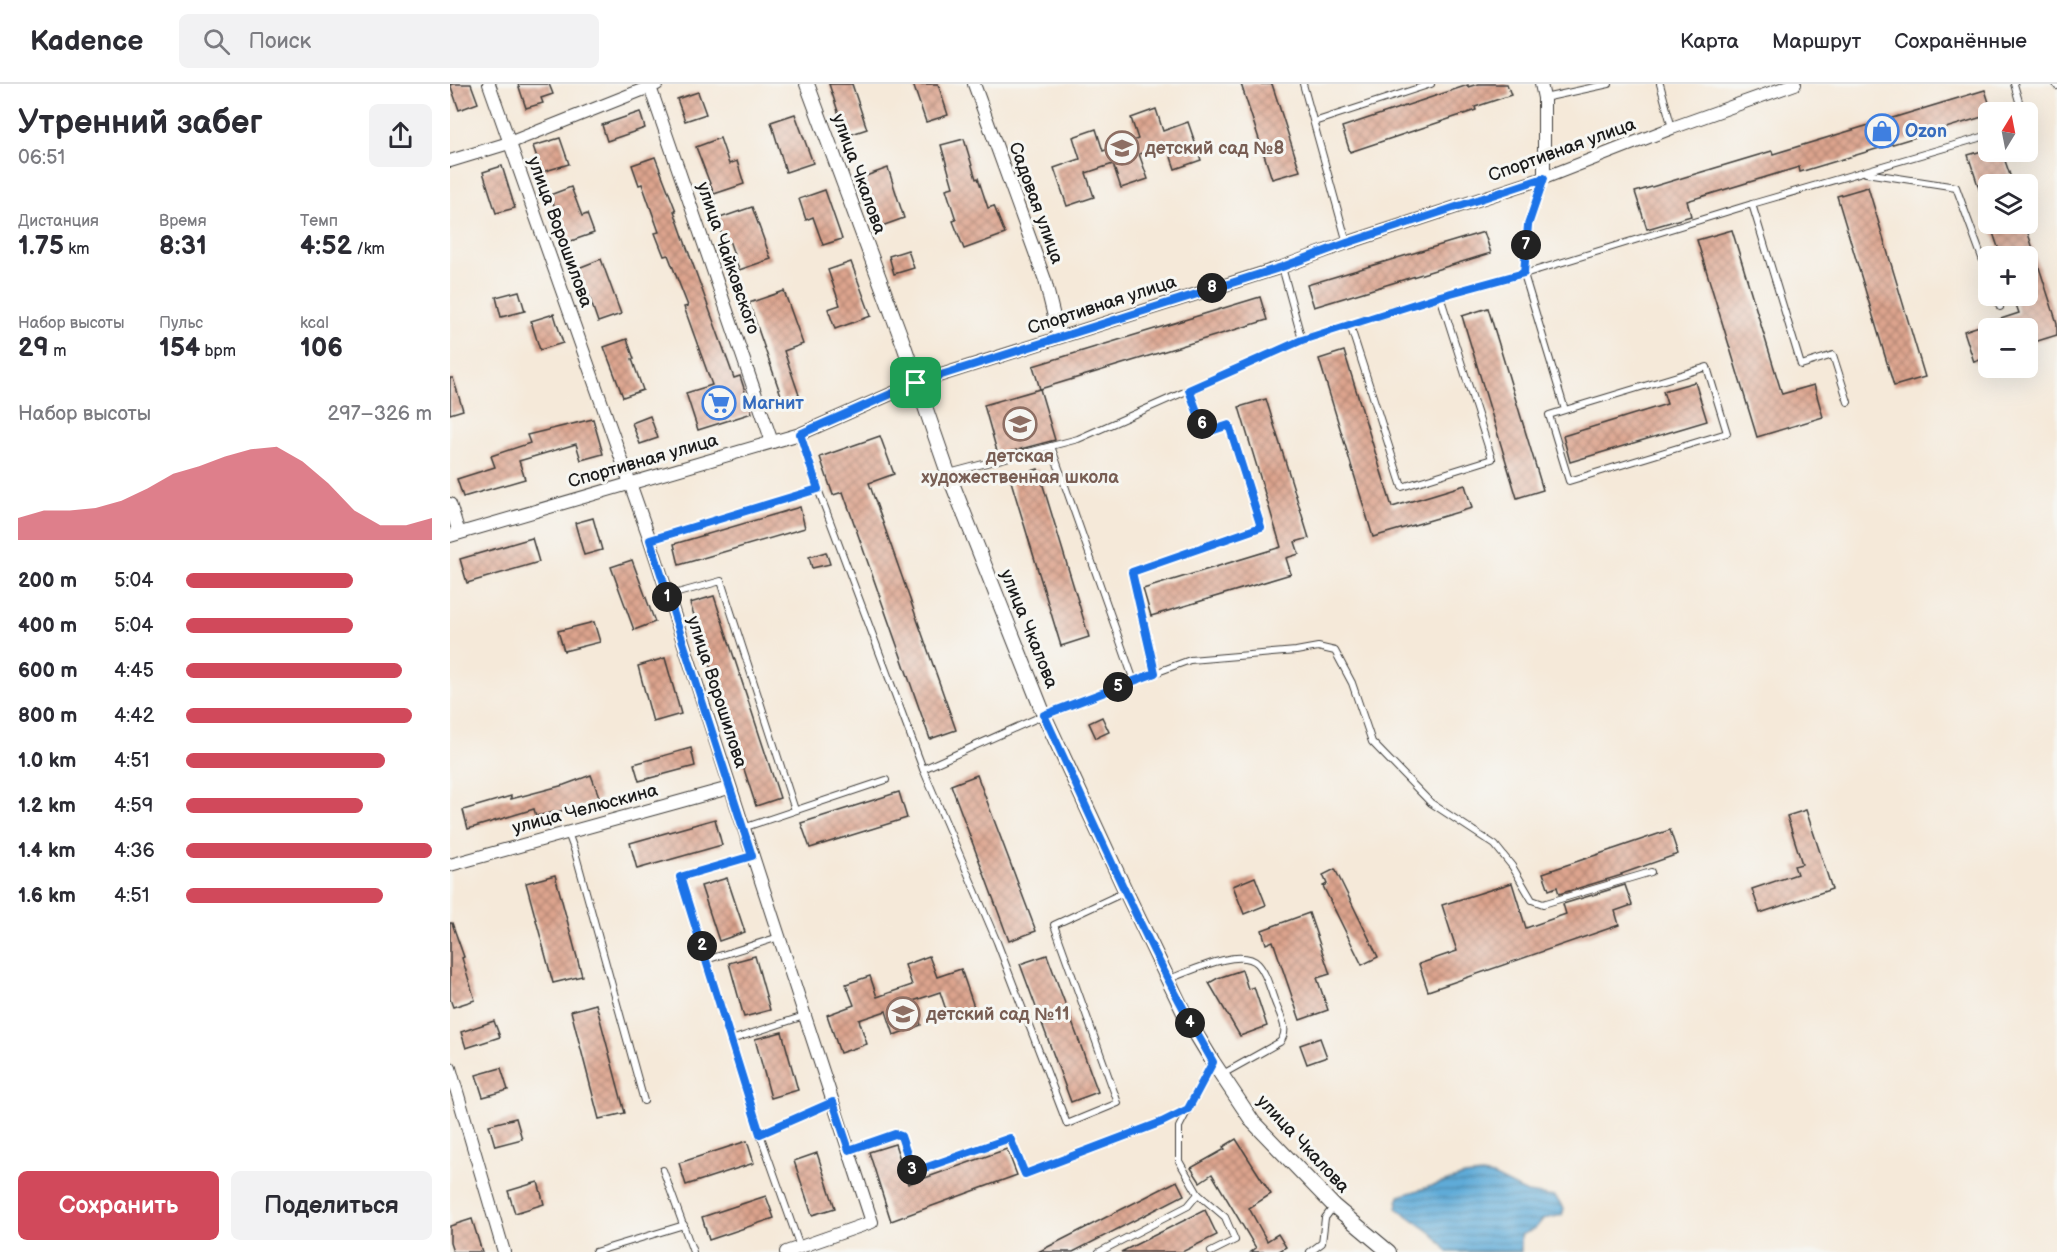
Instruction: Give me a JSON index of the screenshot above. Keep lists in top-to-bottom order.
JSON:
{
  "streets": {
    "street": [
      "Спортивная улица",
      "улица Чкалова",
      "Садовая улица",
      "улица Ворошилова",
      "улица Чайковского",
      "улица Челюскина"
    ]
  },
  "crossings": [
    ["Спортивная улица", "улица Чкалова"],
    ["Спортивная улица", "Садовая улица"],
    ["Спортивная улица", "улица Ворошилова"],
    ["Спортивная улица", "улица Чайковского"],
    ["улица Ворошилова", "улица Челюскина"]
  ],
  "places": {
    "shop": ["Ozon"],
    "school or university": ["детский сад №8", "детская художественная школа", "детский сад №11"],
    "supermarket": ["Магнит"]
  },
  "north": "top",
  "page": {
    "header": "Kadence",
    "search": "Поиск",
    "nav": ["Карта", "Маршрут", "Сохранённые"],
    "heading": ["Утренний забег", "06:51"],
    "map_buttons": ["+", "−"],
    "stats": [
      ["Дистанция", "1.75 km"],
      ["Время", "8:31"],
      ["Темп", "4:52 /km"],
      ["Набор высоты", "29 m"],
      ["Пульс", "154 bpm"],
      ["kcal", "106"]
    ],
    "pins": [
      "7",
      "8",
      "6",
      "1",
      "5",
      "2",
      "4",
      "3"
    ],
    "chart": ["Набор высоты", "297–326 m"],
    "list": [
      {
        "name": "200 m",
        "note": "5:04"
      },
      {
        "name": "400 m",
        "note": "5:04"
      },
      {
        "name": "600 m",
        "note": "4:45"
      },
      {
        "name": "800 m",
        "note": "4:42"
      },
      {
        "name": "1.0 km",
        "note": "4:51"
      },
      {
        "name": "1.2 km",
        "note": "4:59"
      },
      {
        "name": "1.4 km",
        "note": "4:36"
      },
      {
        "name": "1.6 km",
        "note": "4:51"
      }
    ],
    "buttons": ["Сохранить", "Поделиться"]
  }
}
